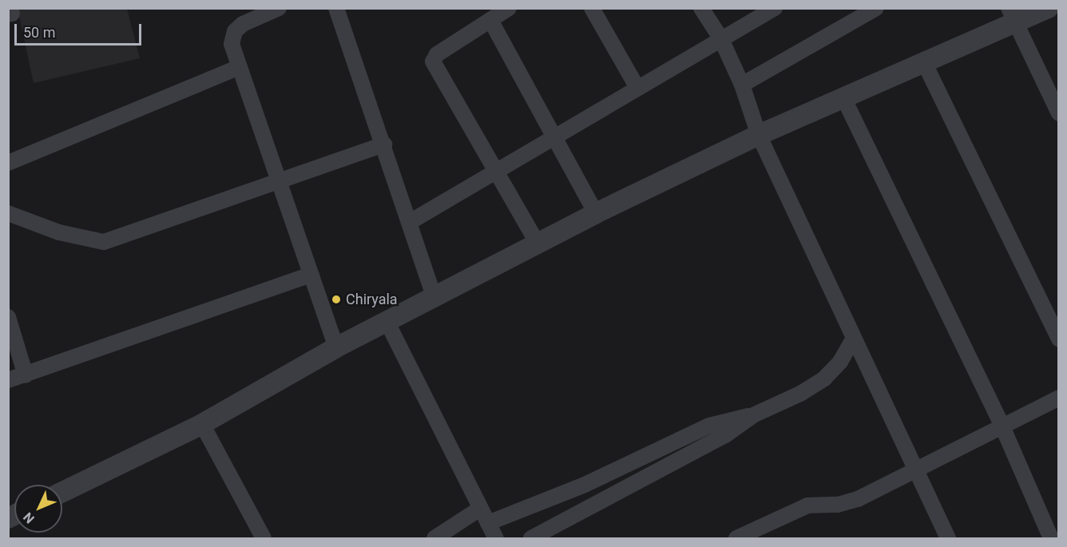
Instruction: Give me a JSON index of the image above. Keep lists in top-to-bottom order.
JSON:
{
  "places": ["Chiryala"],
  "scale_bar": "50 m",
  "north": "bottom left"
}
